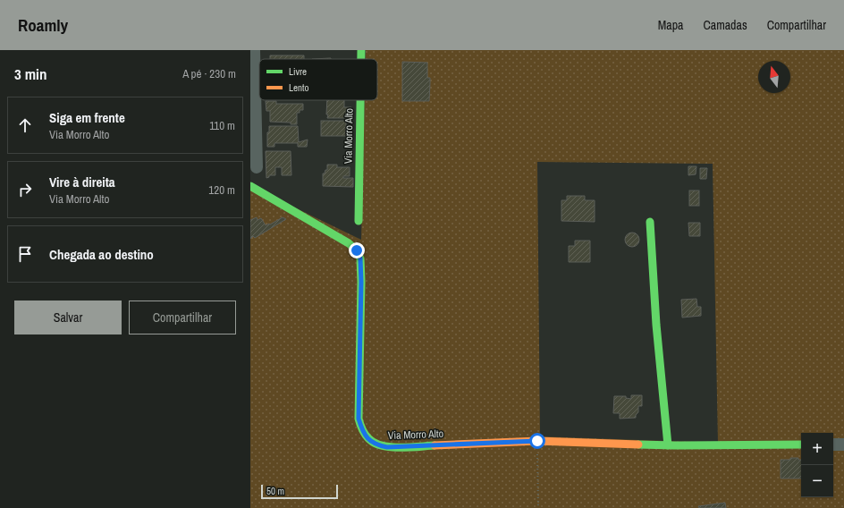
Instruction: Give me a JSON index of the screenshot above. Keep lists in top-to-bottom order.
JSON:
{
  "streets": {
    "street": ["Via Morro Alto"]
  },
  "legend": ["Livre", "Lento"],
  "scale_bar": "50 m",
  "north": "top",
  "page": {
    "header": "Roamly",
    "nav": ["Mapa", "Camadas", "Compartilhar"],
    "heading": ["3 min", "A pé · 230 m"],
    "list": [
      ["Siga em frente", "Via Morro Alto", "110 m"],
      ["Vire à direita", "Via Morro Alto", "120 m"],
      "Chegada ao destino"
    ],
    "buttons": ["Salvar", "Compartilhar"],
    "map_buttons": ["+", "−"],
    "scale": "50 m"
  }
}
